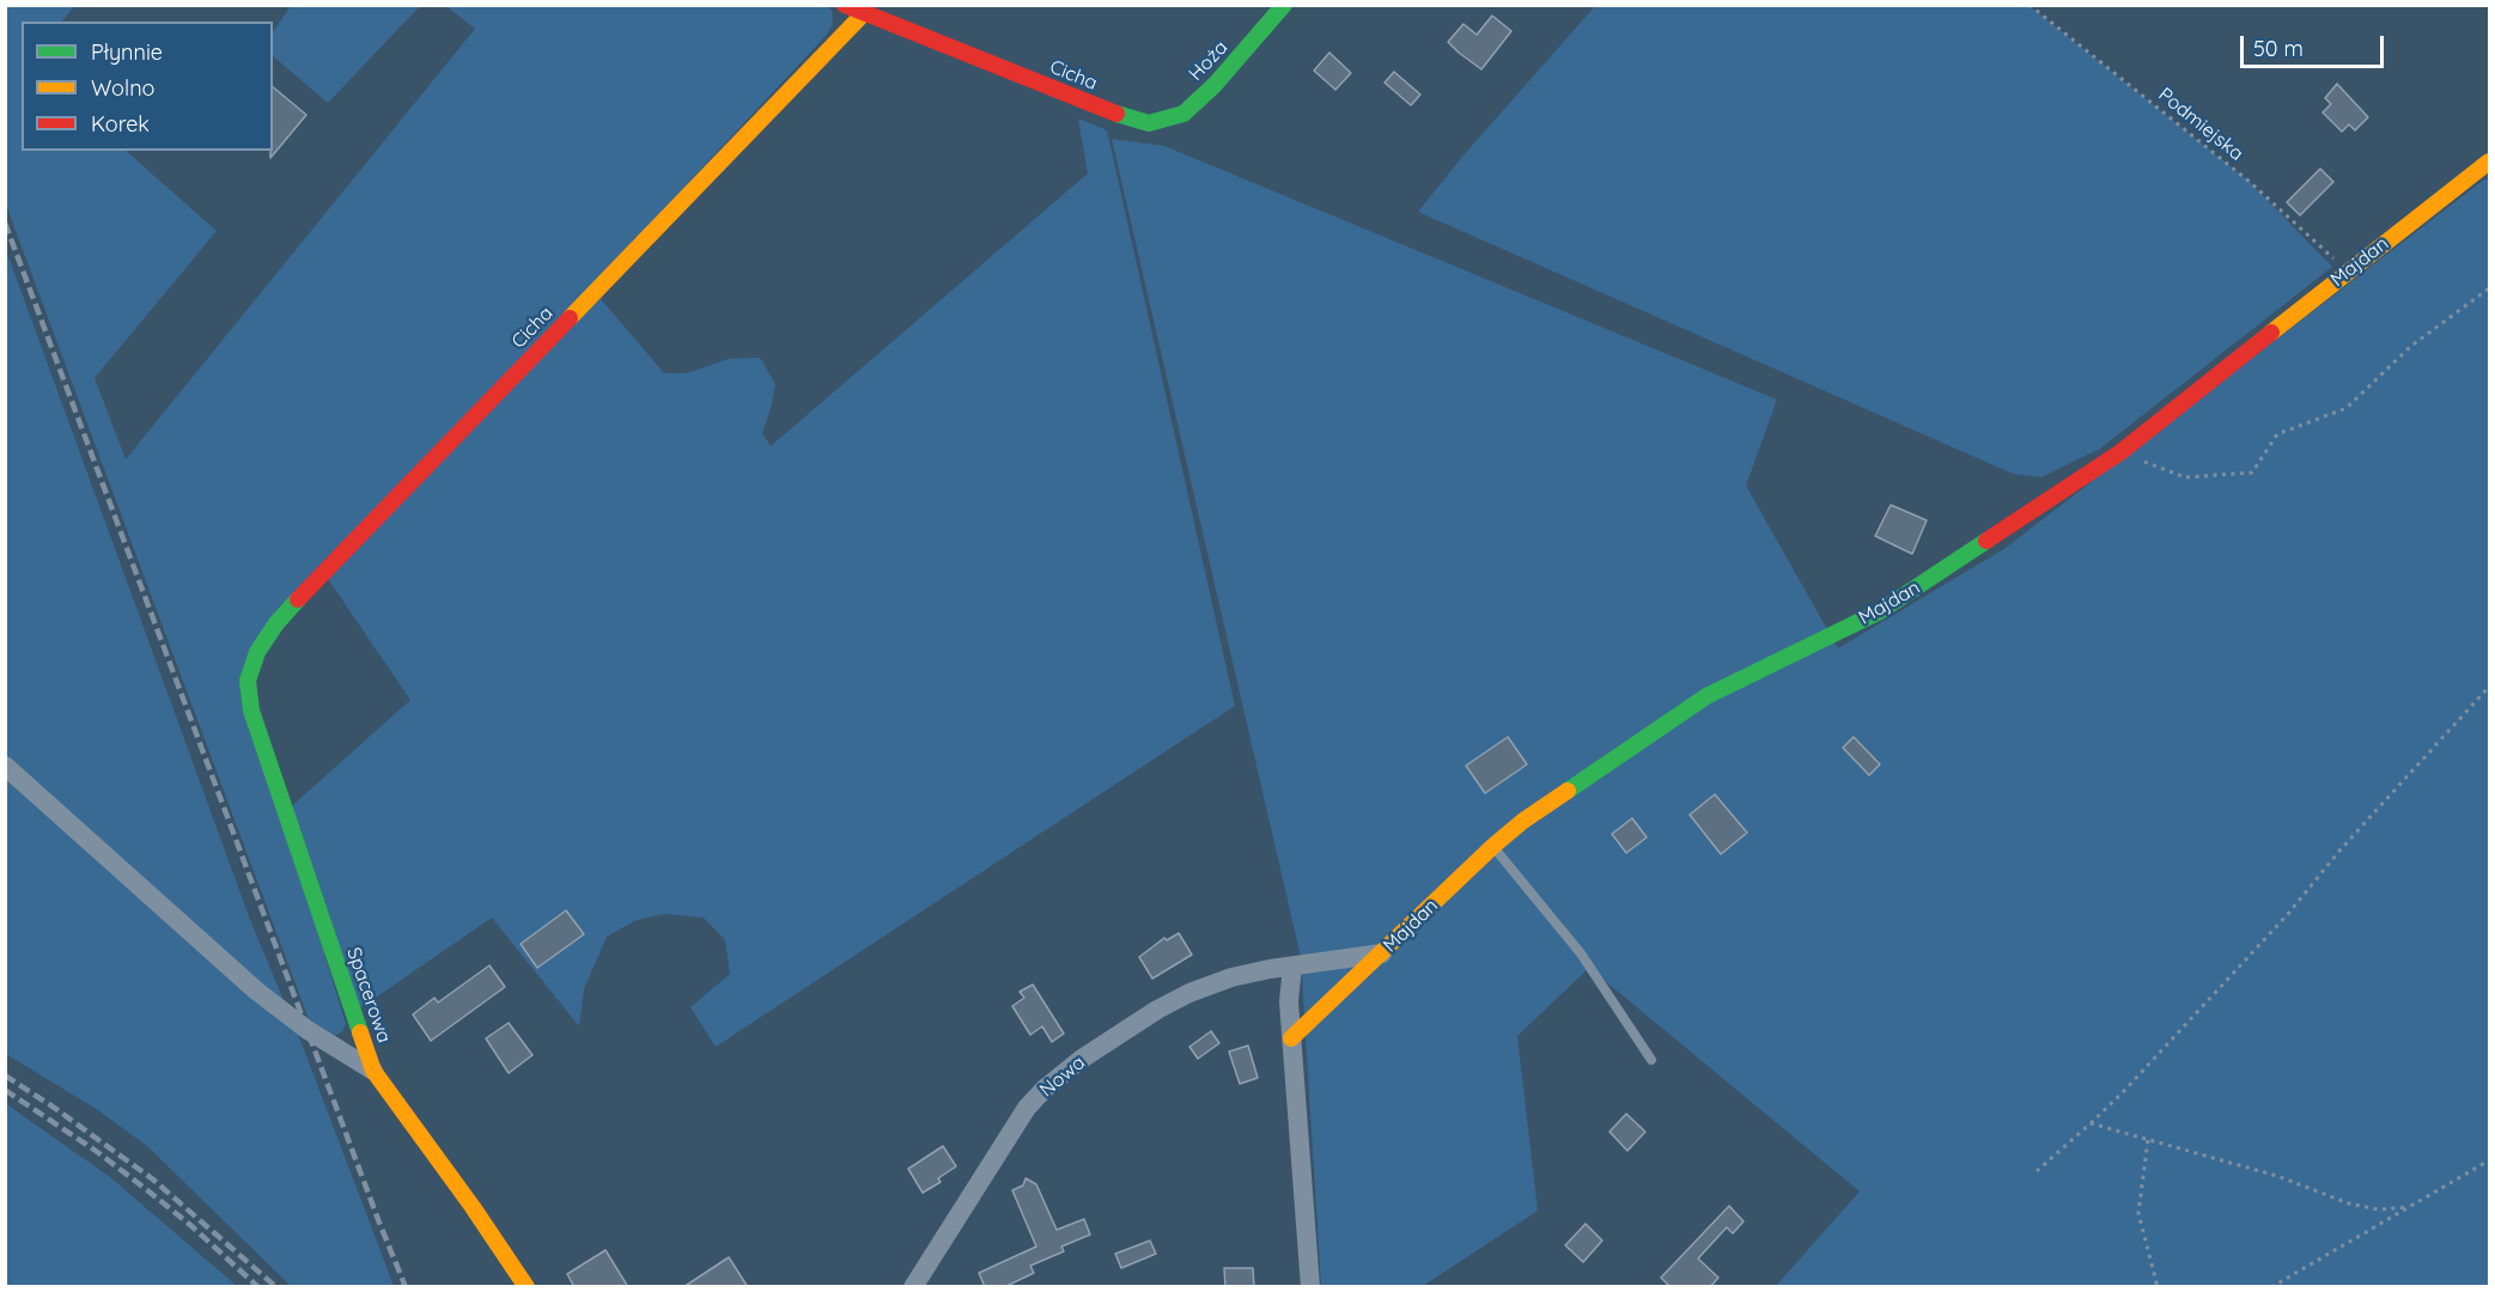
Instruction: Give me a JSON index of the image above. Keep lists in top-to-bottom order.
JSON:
{
  "streets": {
    "street": [
      "Hoża",
      "Cicha",
      "Majdan",
      "Spacerowa",
      "Nowa"
    ],
    "path": ["Podmiejska"]
  },
  "crossings": [
    ["Hoża", "Cicha"],
    ["Cicha", "Spacerowa"],
    ["Podmiejska", "Majdan"],
    ["Majdan", "Nowa"]
  ],
  "legend": ["Płynnie", "Wolno", "Korek"],
  "scale_bar": "50 m"
}
